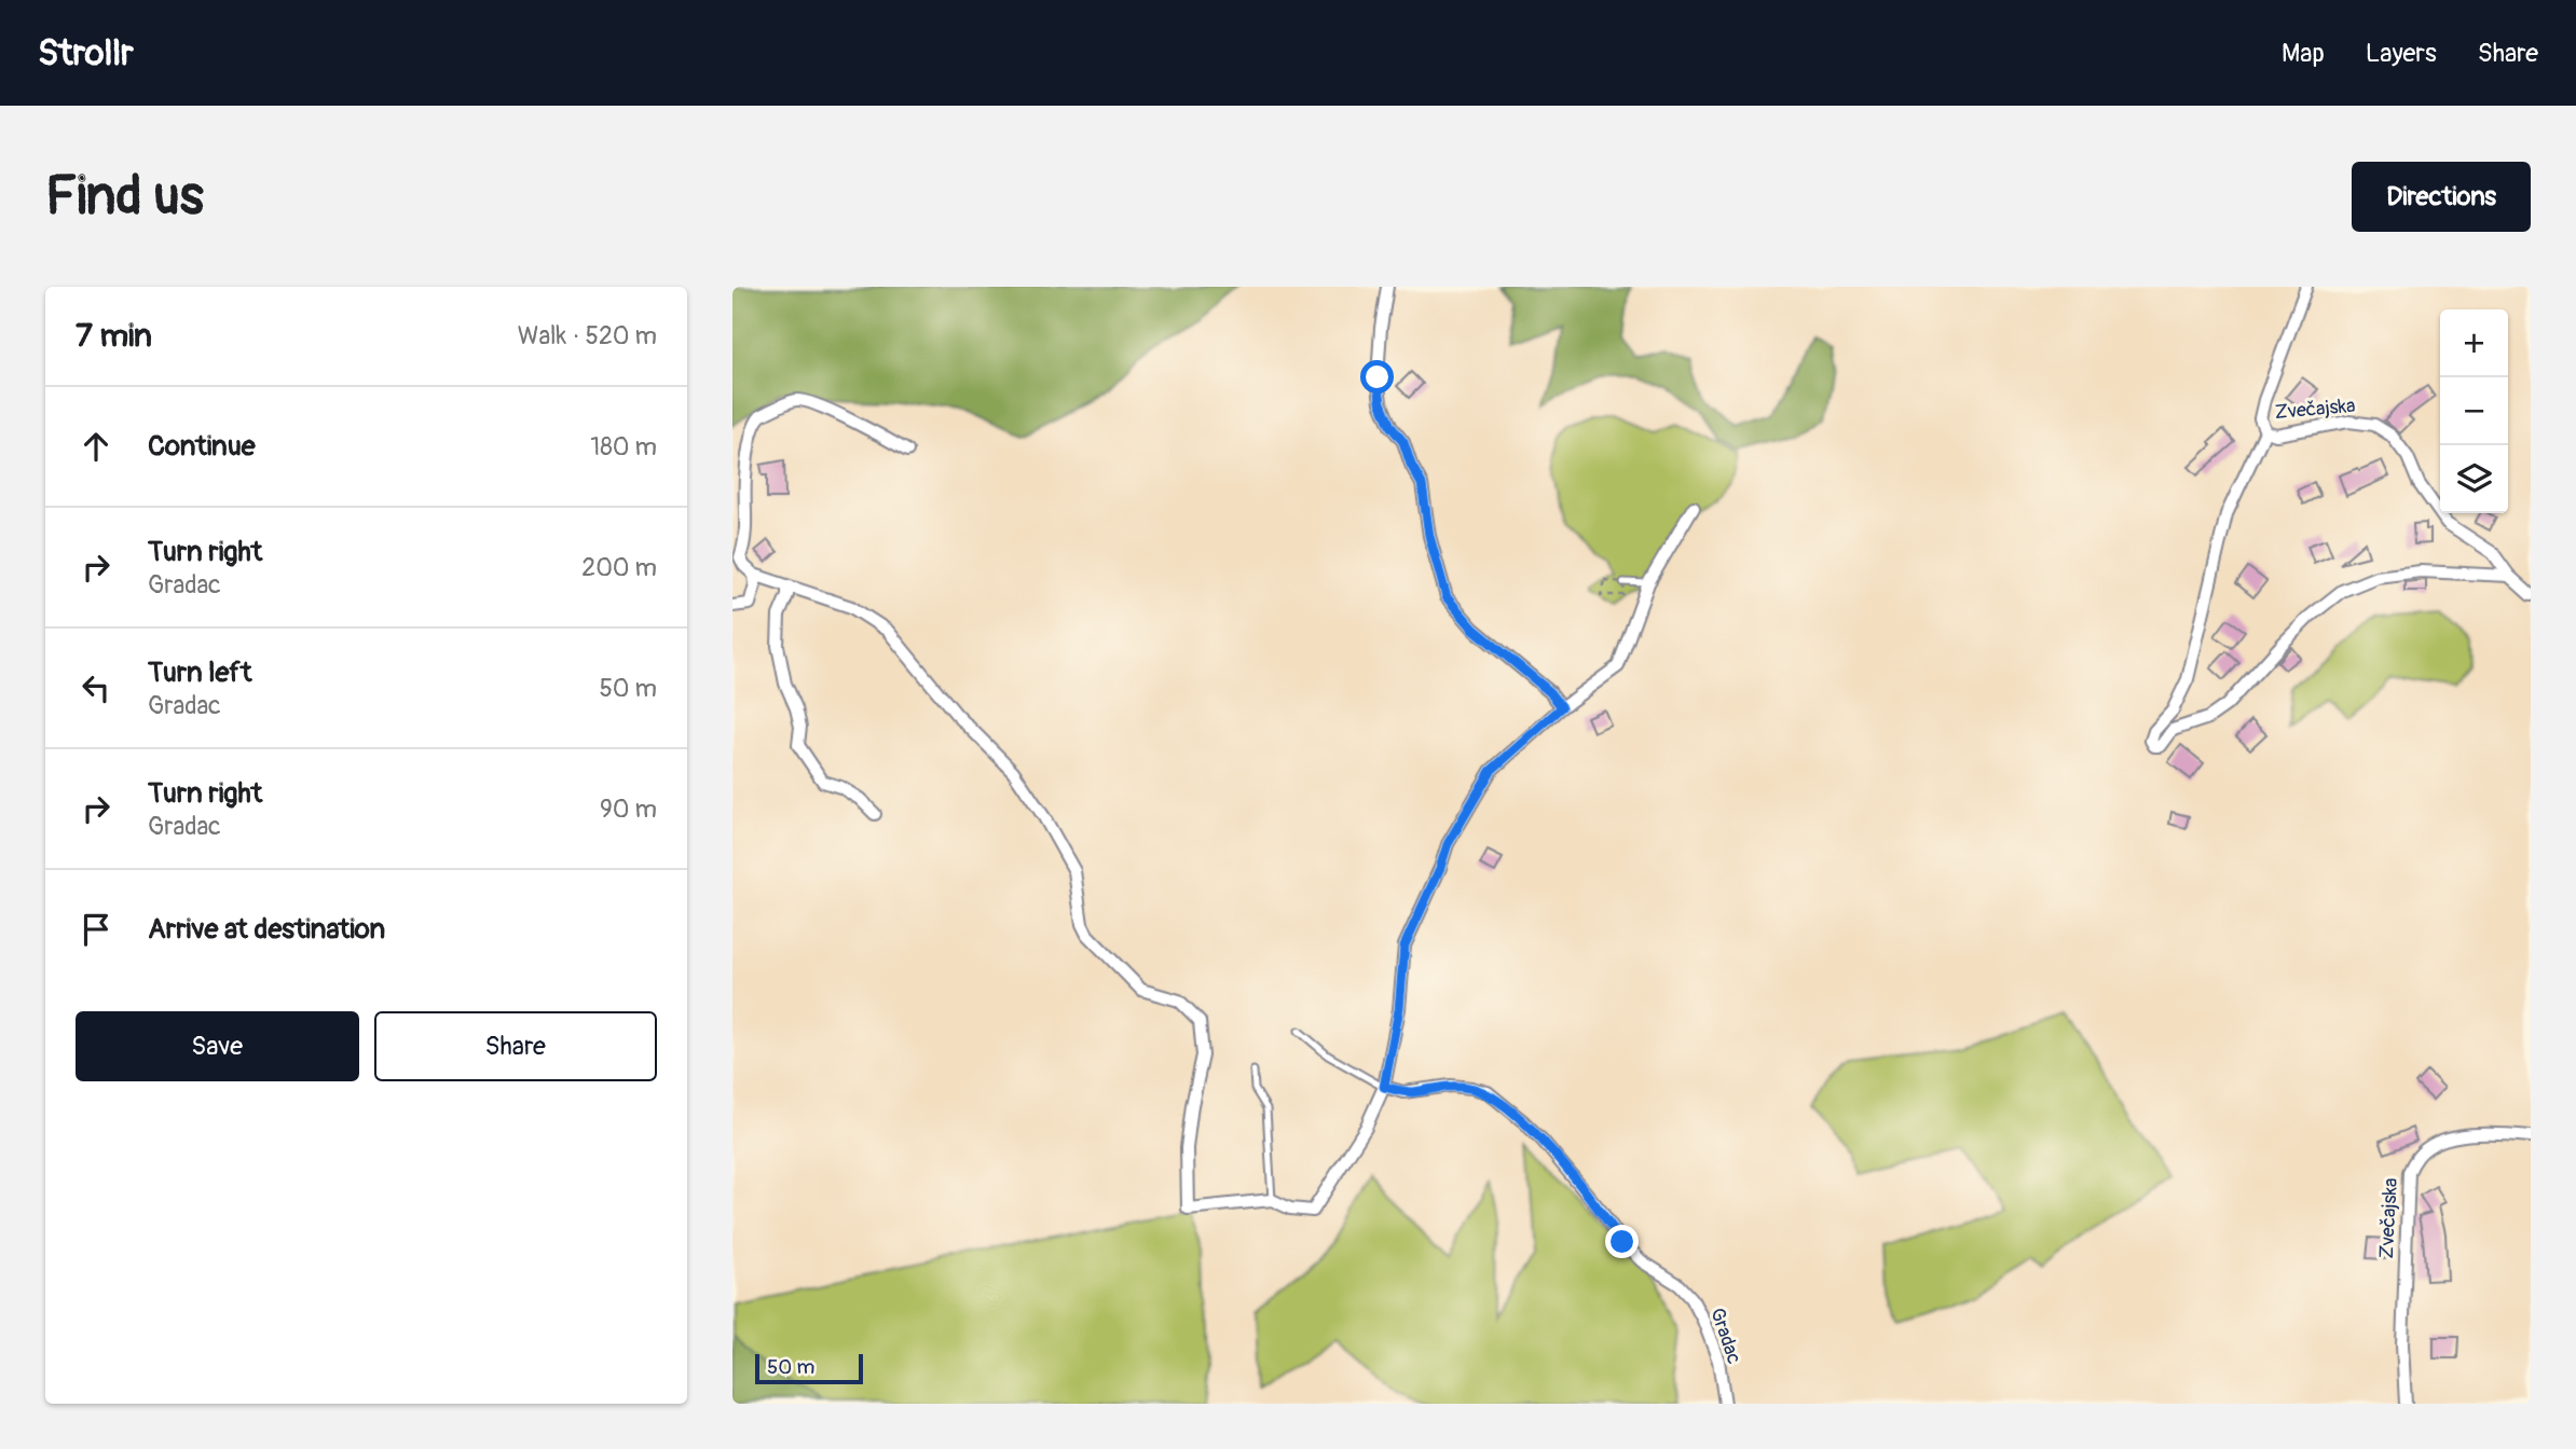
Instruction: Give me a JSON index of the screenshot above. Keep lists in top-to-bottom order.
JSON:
{
  "streets": {
    "street": ["Zvečajska", "Gradac"]
  },
  "scale_bar": "50 m",
  "page": {
    "header": "Strollr",
    "nav": ["Map", "Layers", "Share"],
    "buttons": [
      "Directions",
      ["Save", "Share"]
    ],
    "title": "Find us",
    "heading": ["7 min", "Walk · 520 m"],
    "map_buttons": ["+", "−"],
    "list": [
      ["Continue", "180 m"],
      ["Turn right", "Gradac", "200 m"],
      ["Turn left", "Gradac", "50 m"],
      ["Turn right", "Gradac", "90 m"],
      "Arrive at destination"
    ],
    "scale": "50 m"
  }
}
